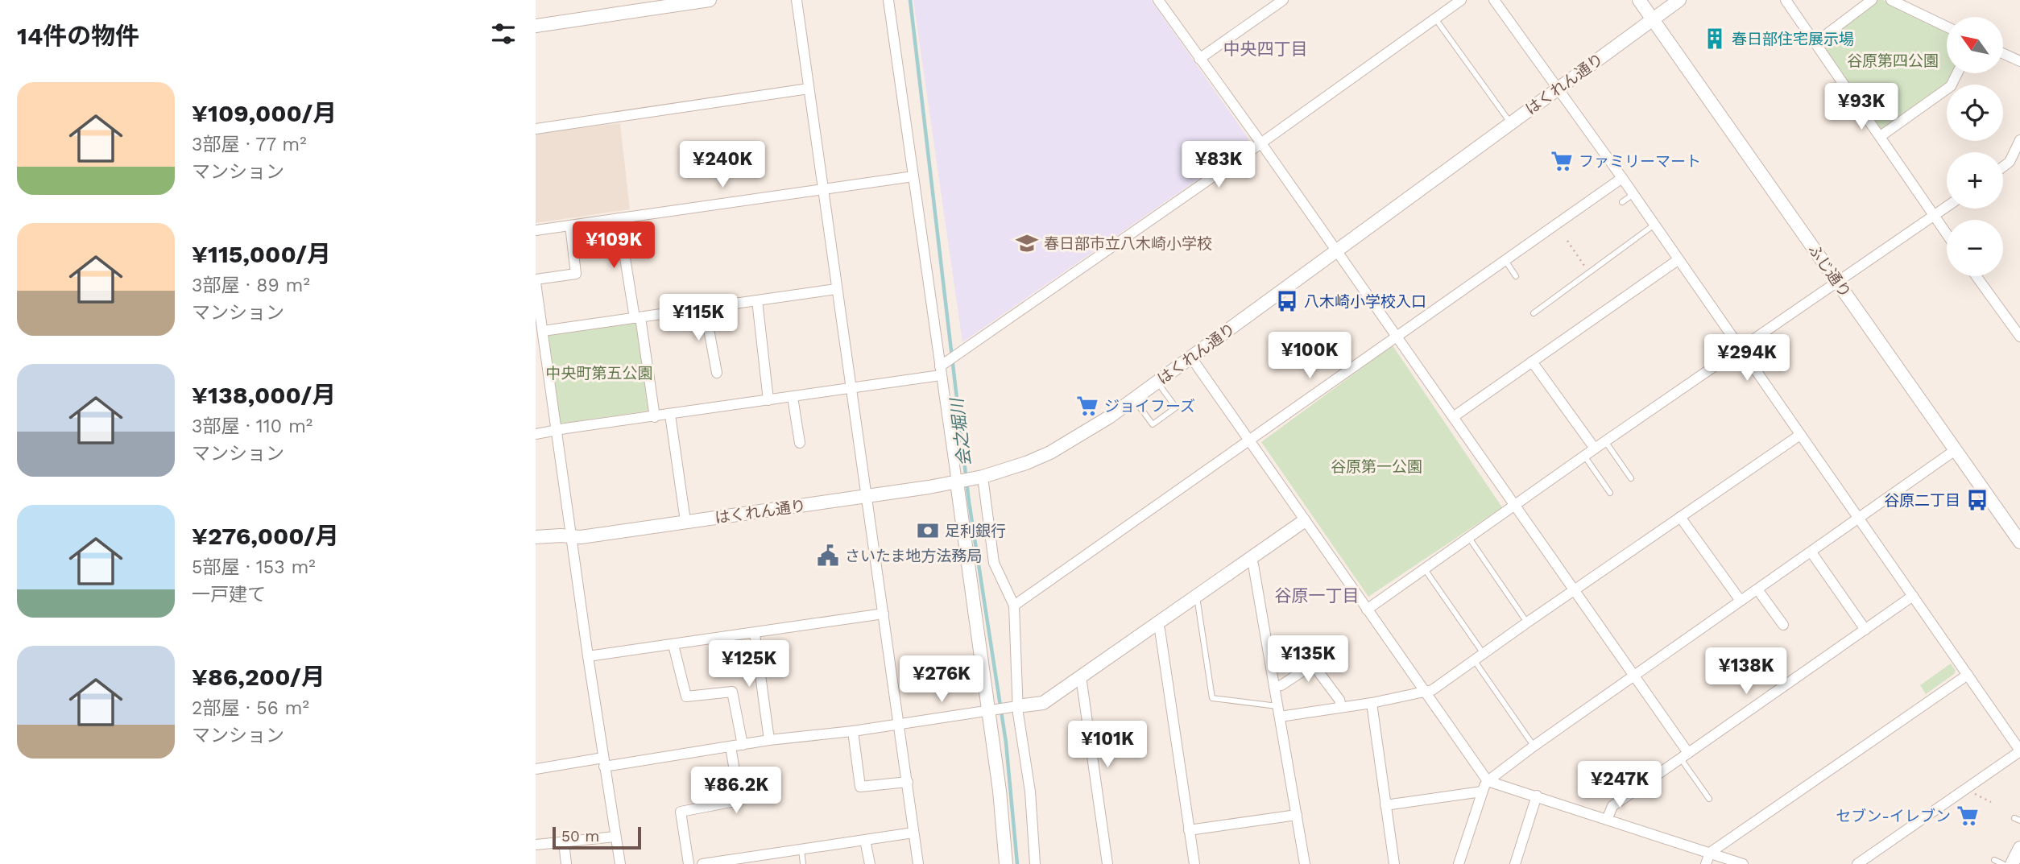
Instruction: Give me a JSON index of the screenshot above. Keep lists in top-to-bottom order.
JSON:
{
  "streets": {
    "street": ["はくれん通り", "ふじ通り"]
  },
  "crossings": [
    ["はくれん通り", "ふじ通り"]
  ],
  "districts": ["中央四丁目", "谷原一丁目"],
  "water": ["会之堀川"],
  "parks": ["谷原第四公園", "中央町第五公園", "谷原第一公園"],
  "places": {
    "building": ["春日部住宅展示場"],
    "supermarket": ["ファミリーマート", "ジョイフーズ", "セブン-イレブン"],
    "school or university": ["春日部市立八木崎小学校"],
    "bus stop": ["八木崎小学校入口", "谷原二丁目"],
    "bank": ["足利銀行"],
    "public building": ["さいたま地方法務局"]
  },
  "scale_bar": "50 m",
  "north": "top left",
  "page": {
    "heading": "14件の物件",
    "map_buttons": ["+", "−"],
    "list": [
      {
        "name": "¥109,000/月",
        "note": "3部屋 · 77 m² · マンション"
      },
      {
        "name": "¥115,000/月",
        "note": "3部屋 · 89 m² · マンション"
      },
      {
        "name": "¥138,000/月",
        "note": "3部屋 · 110 m² · マンション"
      },
      {
        "name": "¥276,000/月",
        "note": "5部屋 · 153 m² · 一戸建て"
      },
      {
        "name": "¥86,200/月",
        "note": "2部屋 · 56 m² · マンション"
      }
    ],
    "price": [
      "¥93K",
      "¥240K",
      "¥83K",
      "¥109K",
      "¥115K",
      "¥100K",
      "¥294K",
      "¥135K",
      "¥125K",
      "¥138K",
      "¥276K",
      "¥101K",
      "¥247K",
      "¥86.2K"
    ],
    "scale": "50 m"
  }
}
